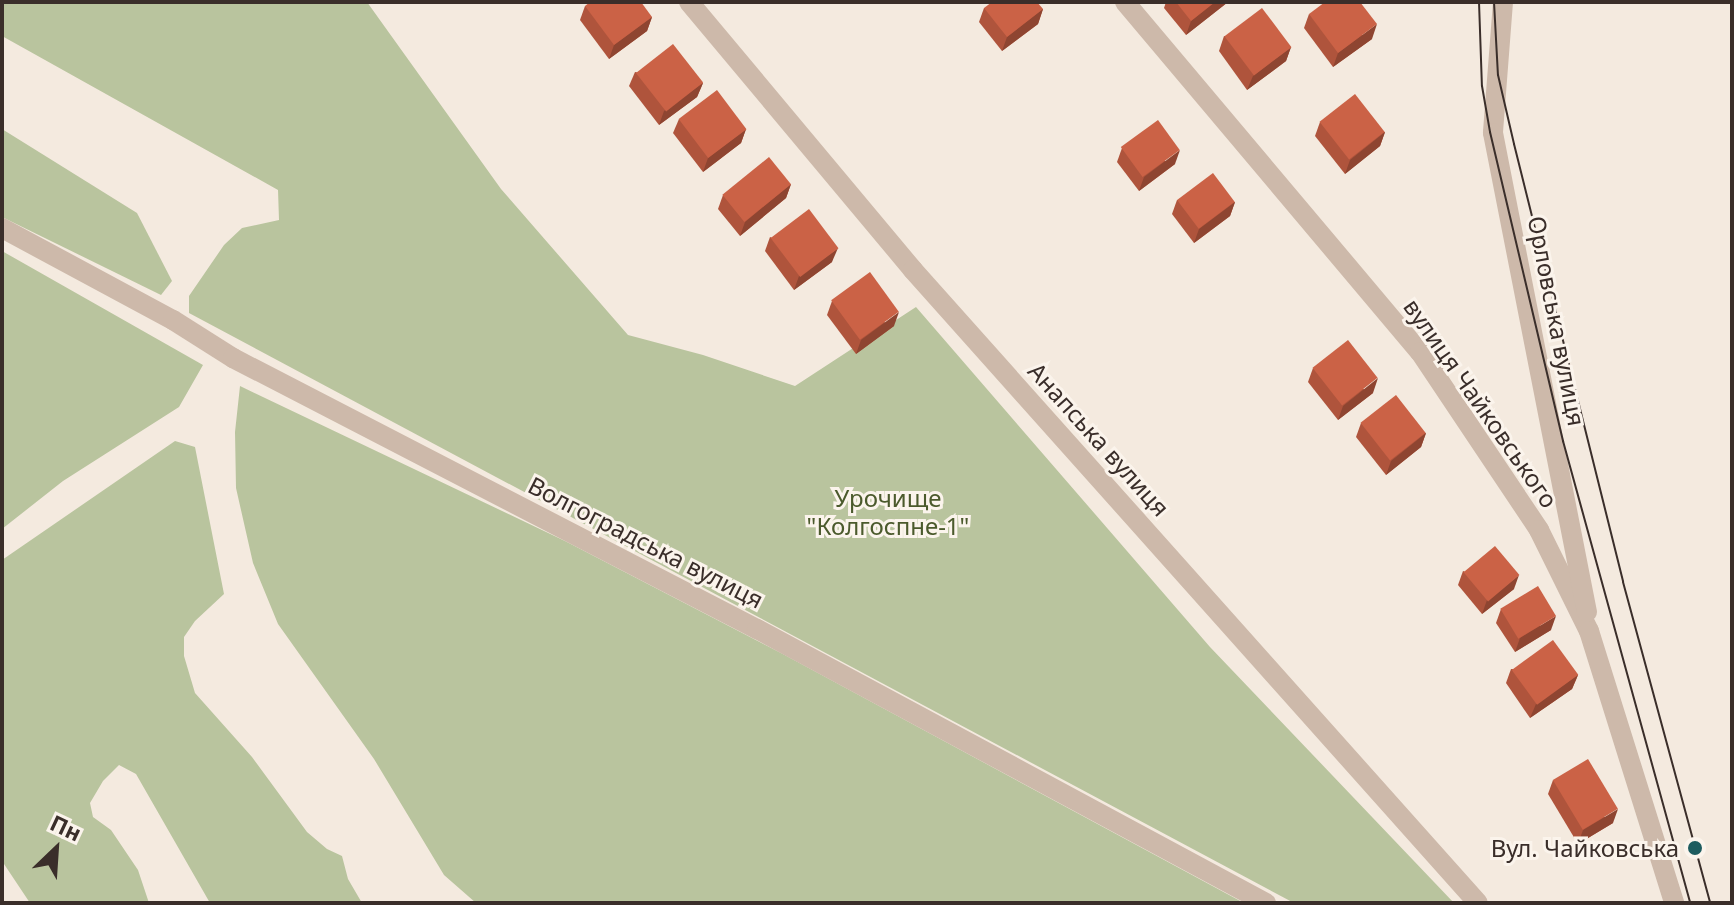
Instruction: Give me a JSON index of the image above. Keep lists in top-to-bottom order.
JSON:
{
  "streets": {
    "street": [
      "Орловська вулиця",
      "вулиця Чайковського",
      "Анапська вулиця",
      "Волгоградська вулиця"
    ]
  },
  "crossings": [
    ["Орловська вулиця", "вулиця Чайковського"]
  ],
  "parks": ["Урочище \"Колгоспне-1\""],
  "places": ["Вул. Чайковська"],
  "north": "top right"
}
